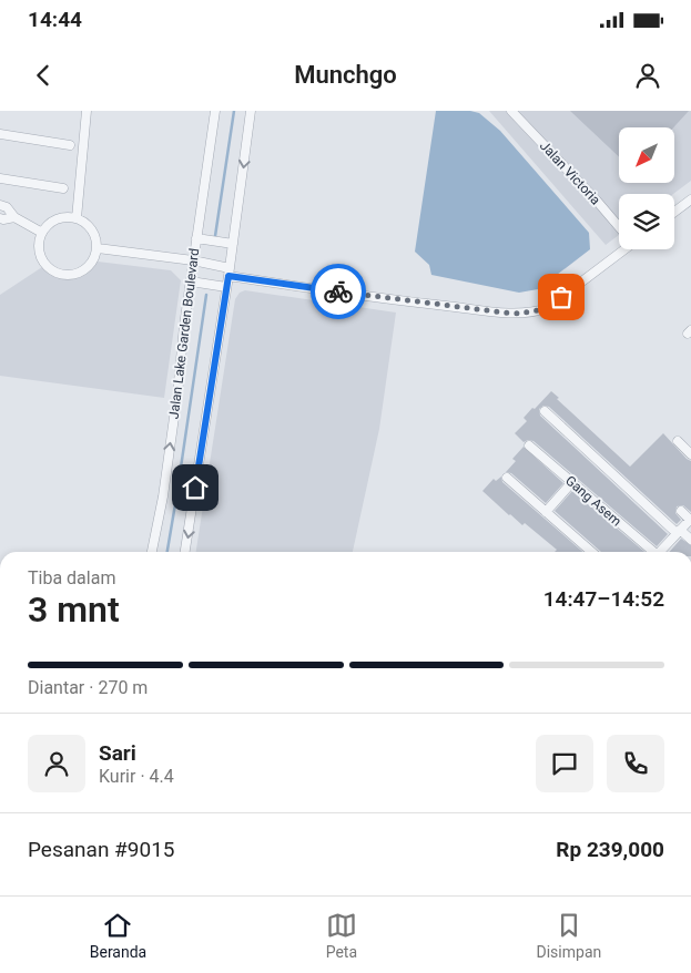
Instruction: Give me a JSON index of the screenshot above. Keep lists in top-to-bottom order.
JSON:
{
  "streets": {
    "street": ["Jalan Victoria", "Jalan Lake Garden Boulevard", "Gang Asem"]
  },
  "north": "bottom left",
  "page": {
    "status": "14:44",
    "header": "Munchgo",
    "heading": ["3 mnt", "Tiba dalam", "14:47–14:52"],
    "panel": [
      "Sari",
      "Kurir · 4.4",
      "Pesanan #9015",
      "Rp 239,000"
    ],
    "bar": "Diantar · 270 m",
    "tabs": ["Beranda", "Peta", "Disimpan"]
  }
}
